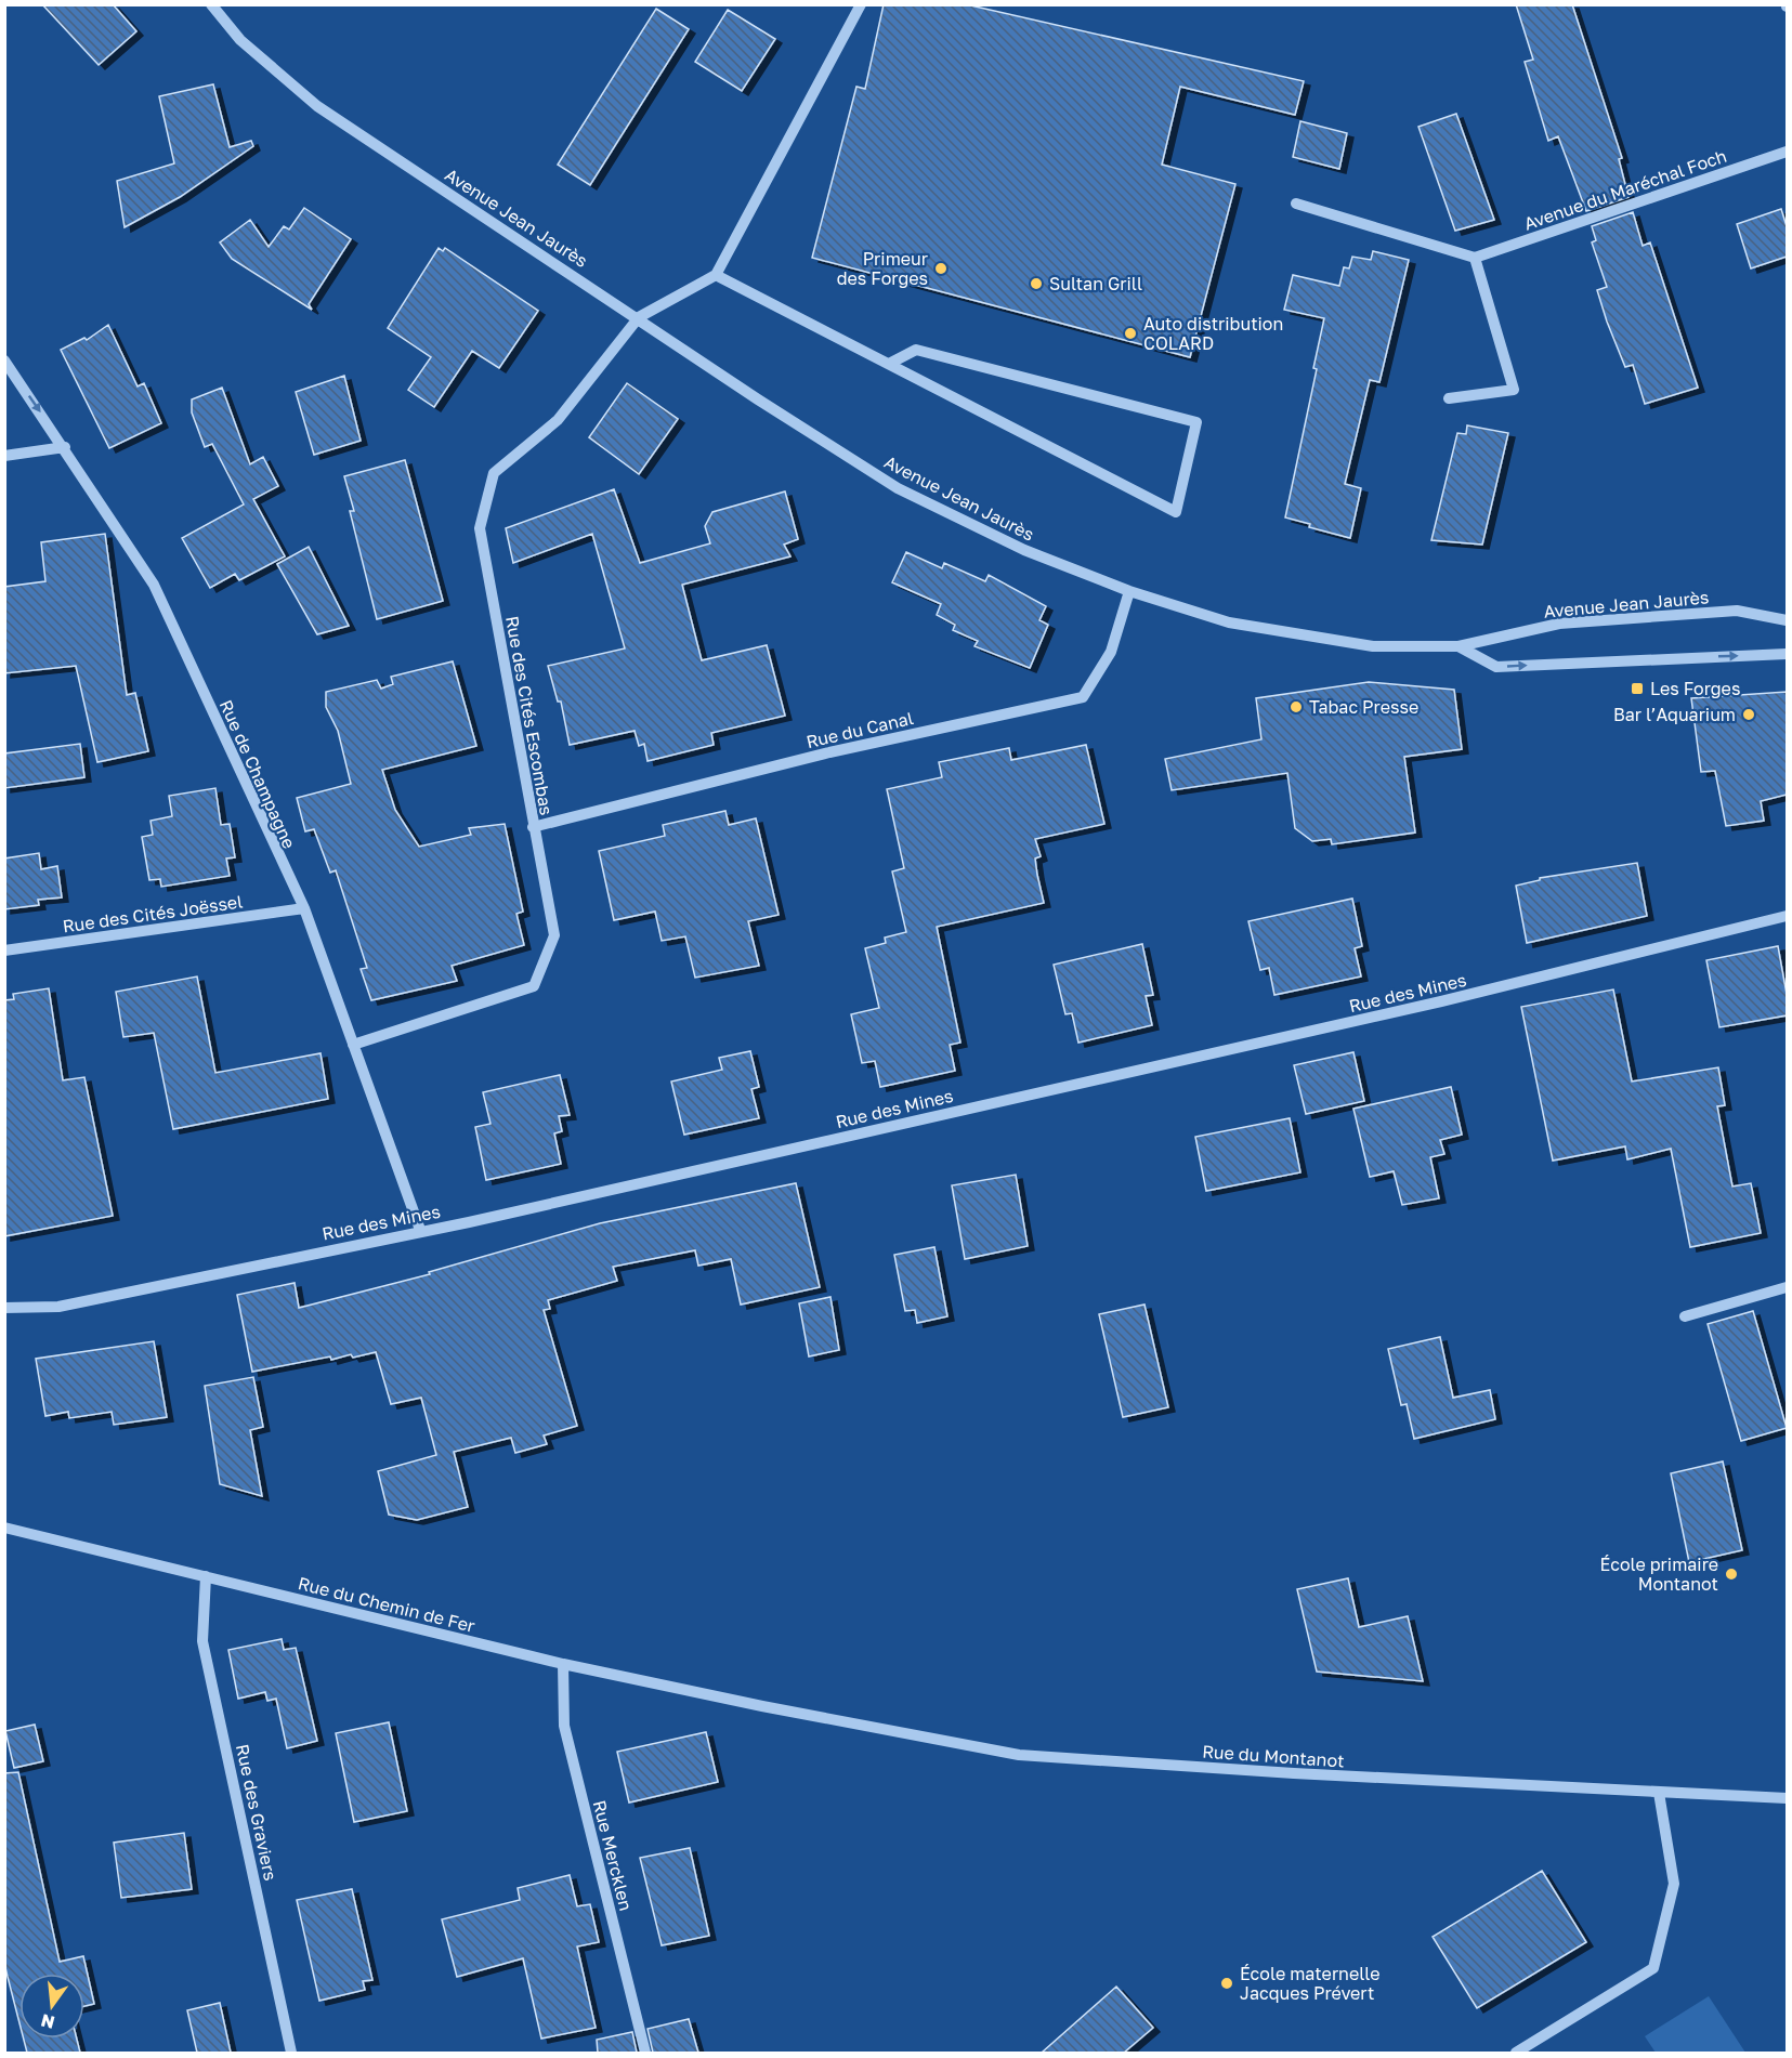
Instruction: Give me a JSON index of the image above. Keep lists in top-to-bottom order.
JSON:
{
  "streets": {
    "street": [
      "Avenue du Maréchal Foch",
      "Avenue Jean Jaurès",
      "Rue des Cités Escombas",
      "Rue du Canal",
      "Rue de Champagne",
      "Rue des Cités Joëssel",
      "Rue des Mines",
      "Rue du Chemin de Fer",
      "Rue du Montanot",
      "Rue des Graviers",
      "Rue Mercklen"
    ]
  },
  "crossings": [
    ["Avenue Jean Jaurès", "Rue des Cités Escombas"],
    ["Avenue Jean Jaurès", "Rue du Canal"],
    ["Rue des Cités Escombas", "Rue du Canal"],
    ["Rue des Cités Escombas", "Rue de Champagne"],
    ["Rue de Champagne", "Rue des Cités Joëssel"],
    ["Rue de Champagne", "Rue des Mines"],
    ["Rue du Chemin de Fer", "Rue du Montanot"],
    ["Rue du Chemin de Fer", "Rue des Graviers"],
    ["Rue du Chemin de Fer", "Rue Mercklen"]
  ],
  "places": {
    "other": [
      "Primeur des Forges",
      "Sultan Grill",
      "Auto distribution COLARD",
      "Tabac Presse",
      "Bar l’Aquarium",
      "École primaire Montanot",
      "École maternelle Jacques Prévert"
    ],
    "transit": ["Les Forges"]
  },
  "north": "bottom"
}
